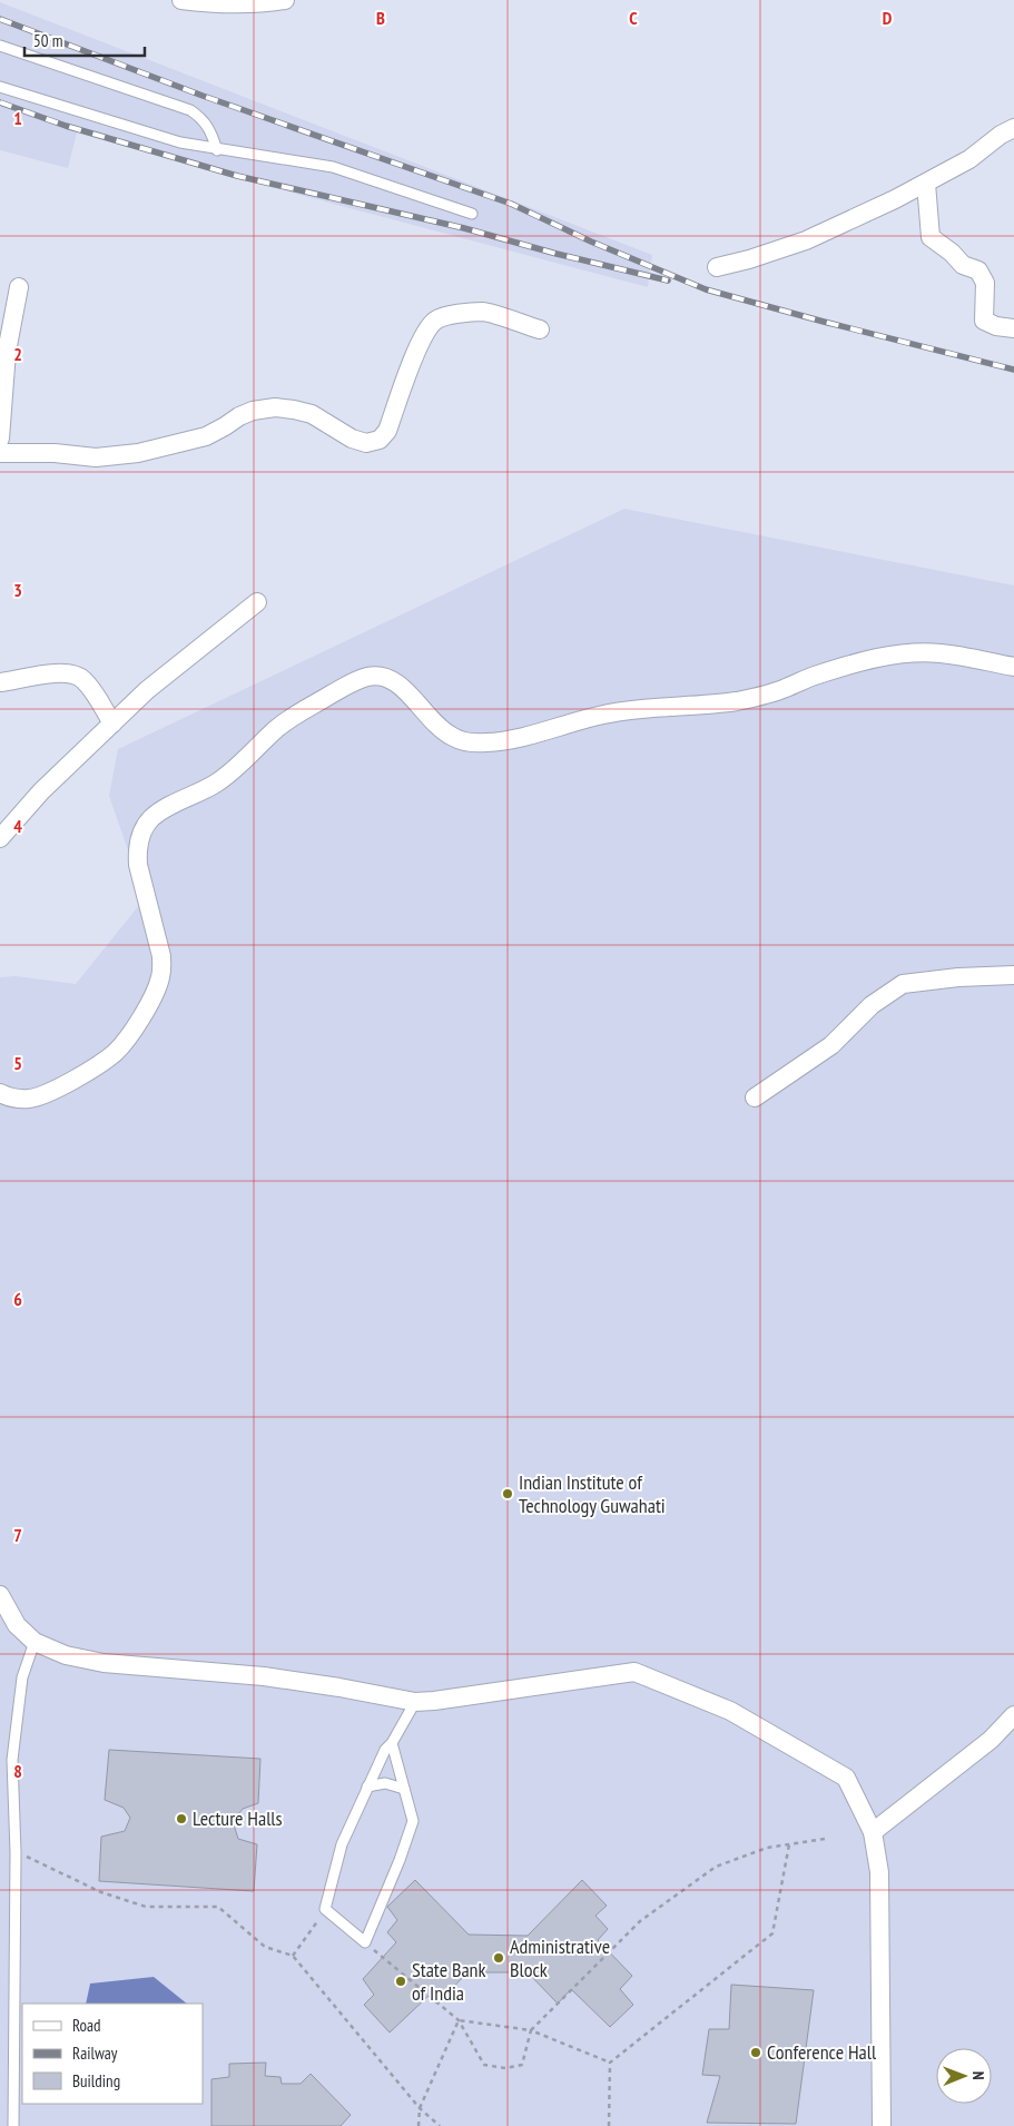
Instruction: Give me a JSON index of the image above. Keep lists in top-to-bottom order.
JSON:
{
  "places": [
    "Indian Institute of Technology Guwahati",
    "Lecture Halls",
    "Administrative Block",
    "State Bank of India",
    "Conference Hall"
  ],
  "legend": ["Road", "Railway", "Building"],
  "scale_bar": "50 m",
  "north": "right",
  "grid": {
    "columns": ["B", "C", "D"],
    "rows": [
      "1",
      "2",
      "3",
      "4",
      "5",
      "6",
      "7",
      "8"
    ]
  }
}
